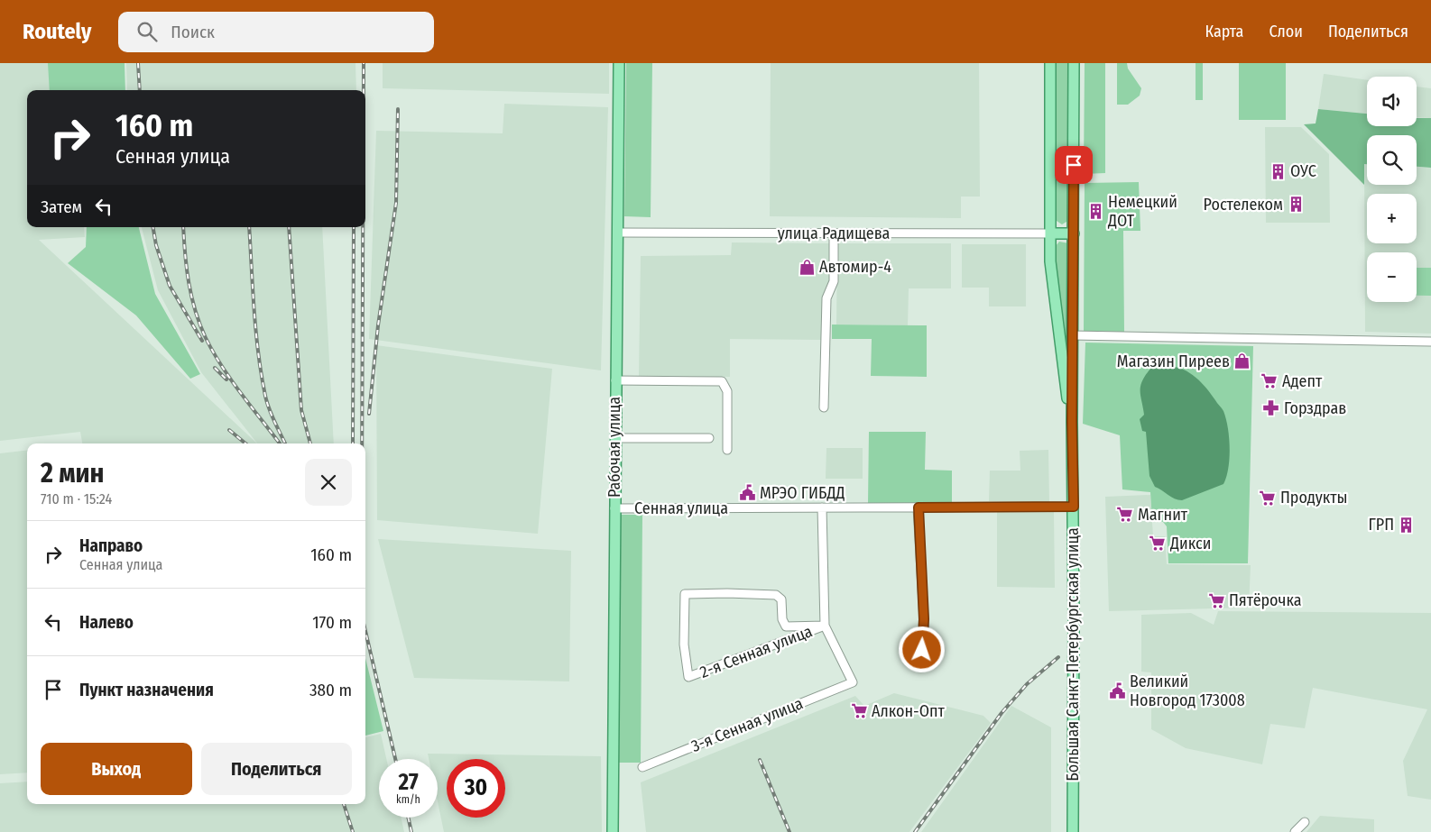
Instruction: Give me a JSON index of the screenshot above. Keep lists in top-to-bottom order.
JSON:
{
  "streets": {
    "main road": ["Рабочая улица", "Большая Санкт-Петербургская улица"],
    "street": [
      "улица Радищева",
      "Сенная улица",
      "2-я Сенная улица",
      "3-я Сенная улица"
    ]
  },
  "crossings": [
    ["улица Радищева", "Рабочая улица"],
    ["улица Радищева", "Большая Санкт-Петербургская улица"],
    ["Рабочая улица", "Сенная улица"],
    ["Сенная улица", "Большая Санкт-Петербургская улица"],
    ["2-я Сенная улица", "3-я Сенная улица"]
  ],
  "places": {
    "building": [
      "ОУС",
      "Ростелеком",
      "Немецкий ДОТ",
      "ГРП"
    ],
    "shop": ["Автомир-4", "Магазин Пиреев"],
    "supermarket": [
      "Адепт",
      "Продукты",
      "Магнит",
      "Дикси",
      "Пятёрочка",
      "Алкон-Опт"
    ],
    "pharmacy": ["Горздрав"],
    "public building": ["МРЭО ГИБДД", "Великий Новгород 173008"]
  },
  "page": {
    "header": "Routely",
    "search": "Поиск",
    "nav": ["Карта", "Слои", "Поделиться"],
    "map_buttons": ["+", "−"],
    "turn": ["160 m", "Сенная улица"],
    "then": "Затем",
    "heading": ["2 мин", "710 m · 15:24"],
    "list": [
      {
        "name": "Направо",
        "note": "Сенная улица",
        "value": "160 m"
      },
      {
        "name": "Налево",
        "value": "170 m"
      },
      {
        "name": "Пункт назначения",
        "value": "380 m"
      }
    ],
    "buttons": ["Выход", "Поделиться"],
    "speed": "27 km/h",
    "limit": "30"
  }
}
